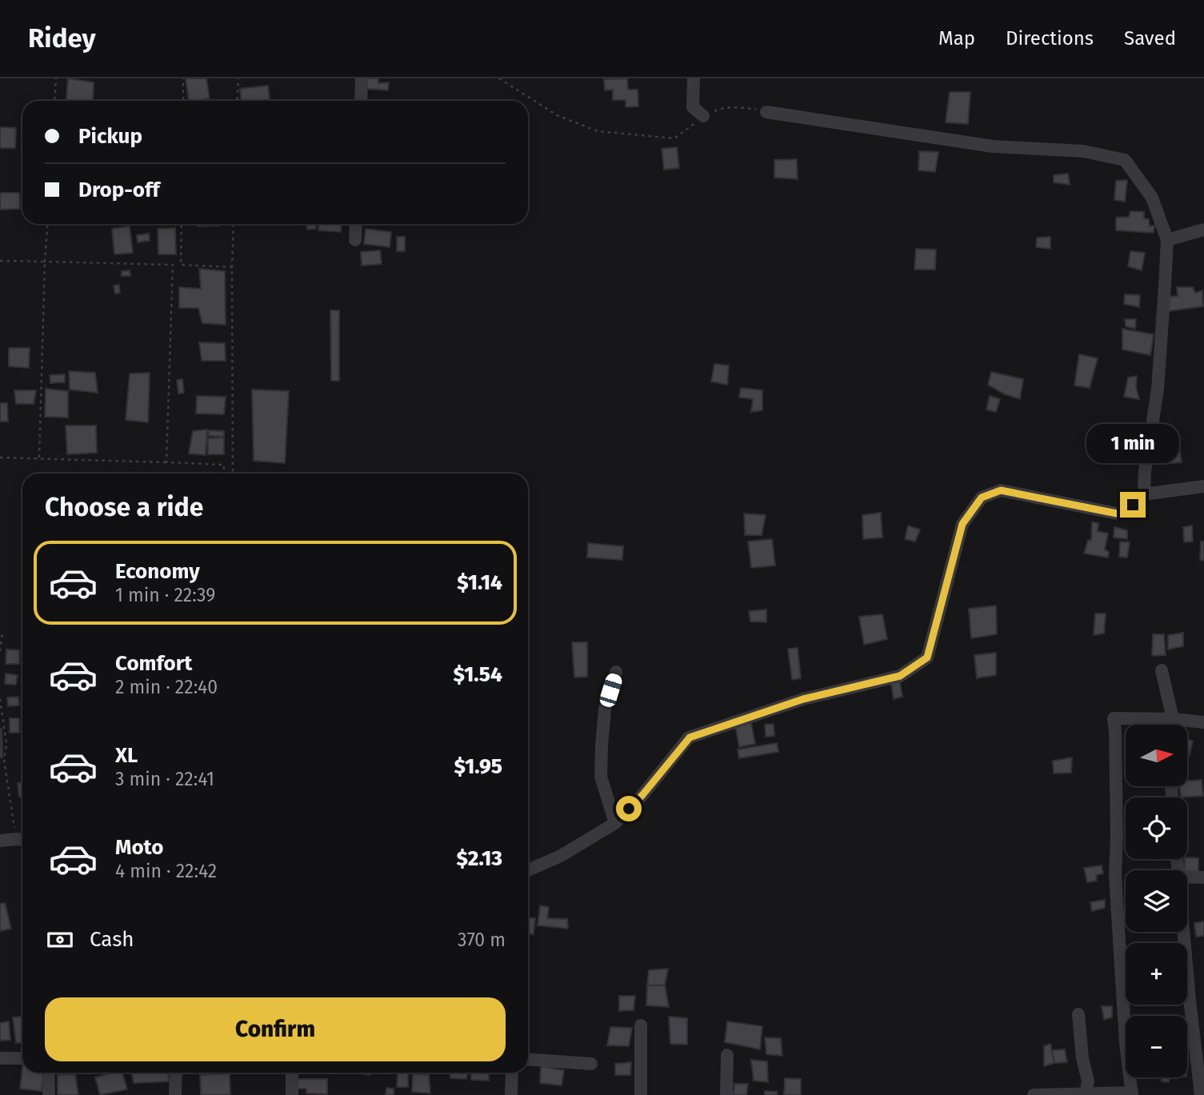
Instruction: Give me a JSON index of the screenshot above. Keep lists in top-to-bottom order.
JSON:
{
  "north": "right",
  "page": {
    "header": "Ridey",
    "nav": ["Map", "Directions", "Saved"],
    "banner": ["Pickup", "Drop-off"],
    "bubble": "1 min",
    "heading": "Choose a ride",
    "list": [
      {
        "name": "Economy",
        "note": "1 min · 22:39",
        "value": "$1.14"
      },
      {
        "name": "Comfort",
        "note": "2 min · 22:40",
        "value": "$1.54"
      },
      {
        "name": "XL",
        "note": "3 min · 22:41",
        "value": "$1.95"
      },
      {
        "name": "Moto",
        "note": "4 min · 22:42",
        "value": "$2.13"
      }
    ],
    "map_buttons": ["+", "−"],
    "pay": ["Cash", "370 m"],
    "buttons": "Confirm"
  }
}
